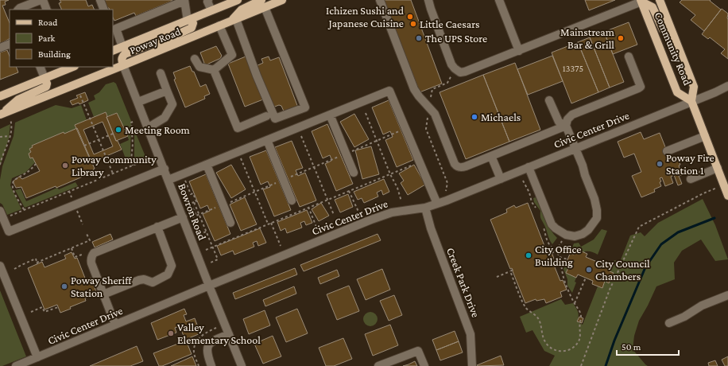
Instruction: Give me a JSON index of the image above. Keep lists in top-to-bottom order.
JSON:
{
  "streets": {
    "main road": ["Poway Road", "Community Road"],
    "street": ["Civic Center Drive", "Bowron Road", "Creek Park Drive"]
  },
  "crossings": [
    ["Poway Road", "Bowron Road"],
    ["Community Road", "Civic Center Drive"],
    ["Civic Center Drive", "Bowron Road"],
    ["Civic Center Drive", "Creek Park Drive"]
  ],
  "places": [
    "Ichizen Sushi and Japanese Cuisine",
    "Little Caesars",
    "The UPS Store",
    "Mainstream Bar & Grill",
    "Michaels",
    "Meeting Room",
    "Poway Fire Station 1",
    "Poway Community Library",
    "City Office Building",
    "City Council Chambers",
    "Poway Sheriff Station",
    "Valley Elementary School"
  ],
  "house_numbers": ["13375"],
  "legend": ["Road", "Park", "Building"],
  "scale_bar": "50 m"
}
